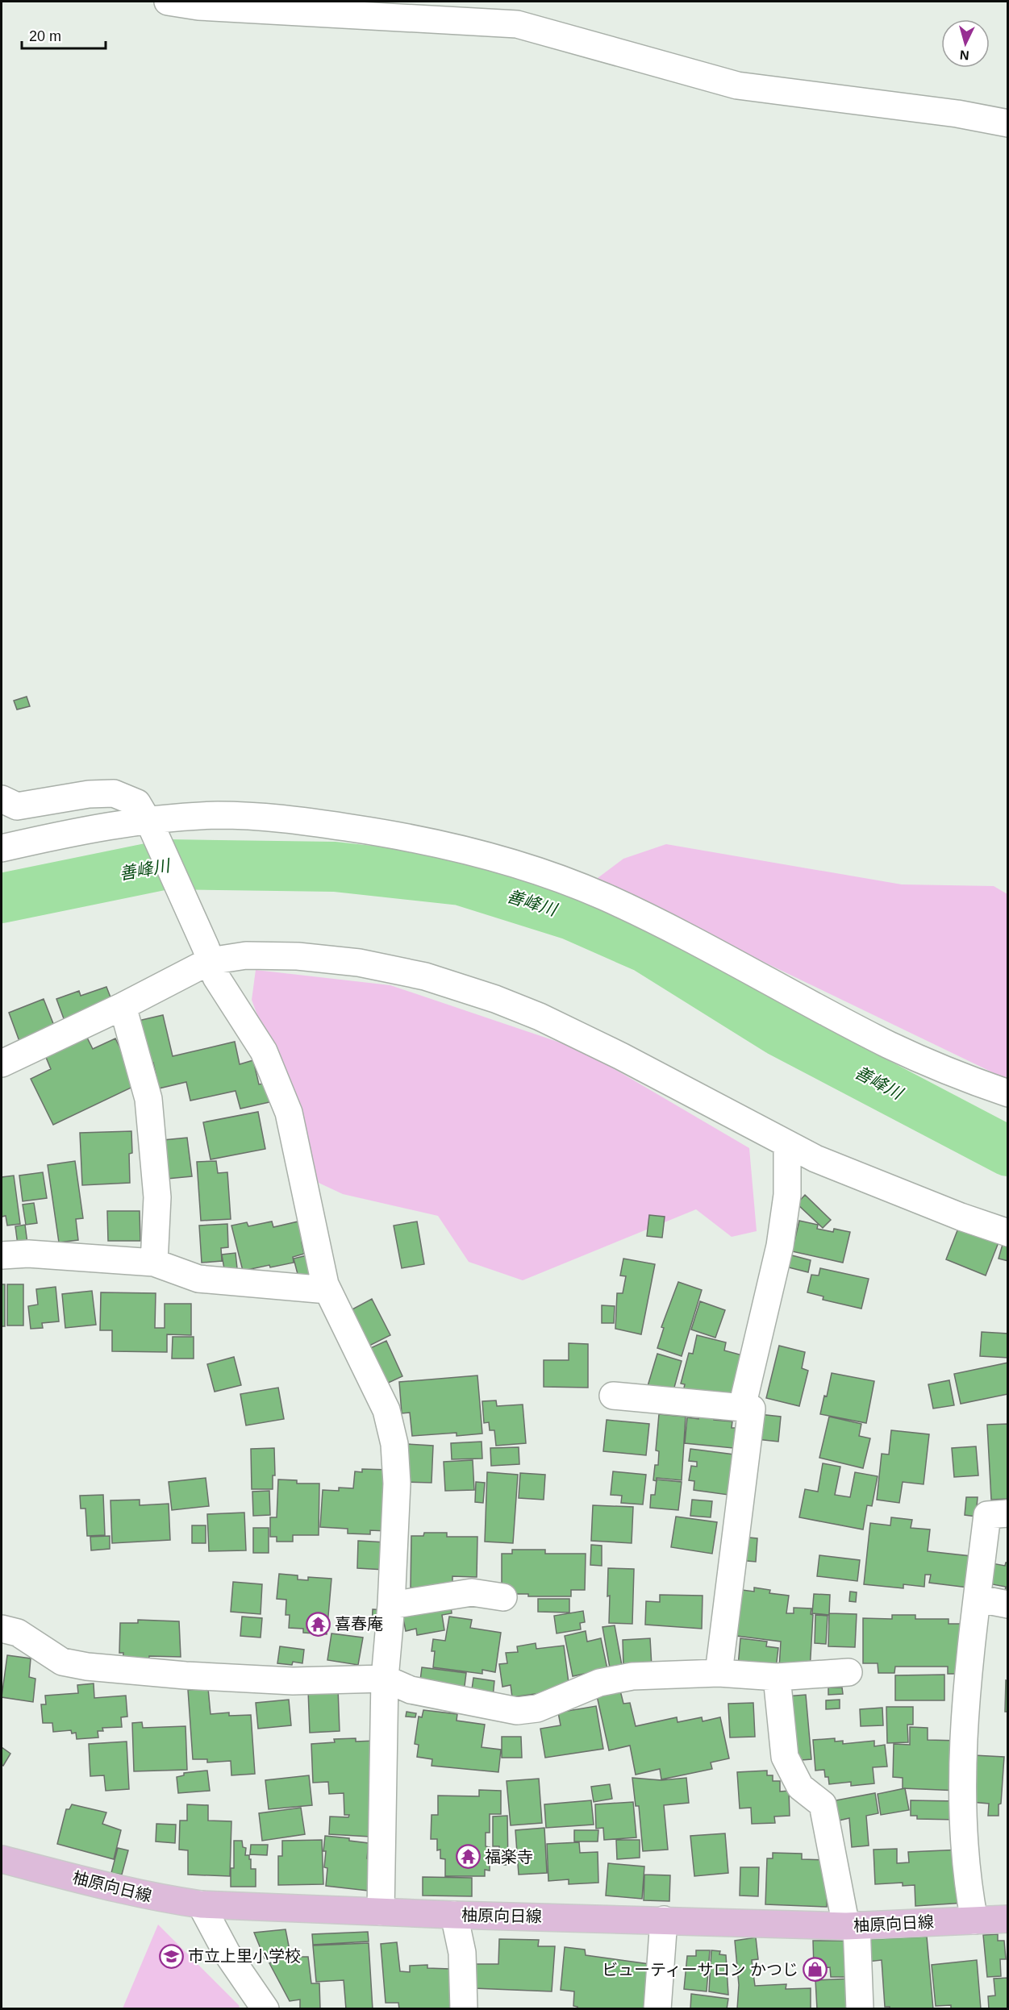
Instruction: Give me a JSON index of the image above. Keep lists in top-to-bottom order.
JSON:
{
  "streets": {
    "main road": ["柚原向日線"]
  },
  "water": ["善峰川"],
  "places": {
    "temple": ["喜春庵", "福楽寺"],
    "school or university": ["市立上里小学校"],
    "shop": ["ビューティーサロン かつじ"]
  },
  "scale_bar": "20 m",
  "north": "bottom"
}
